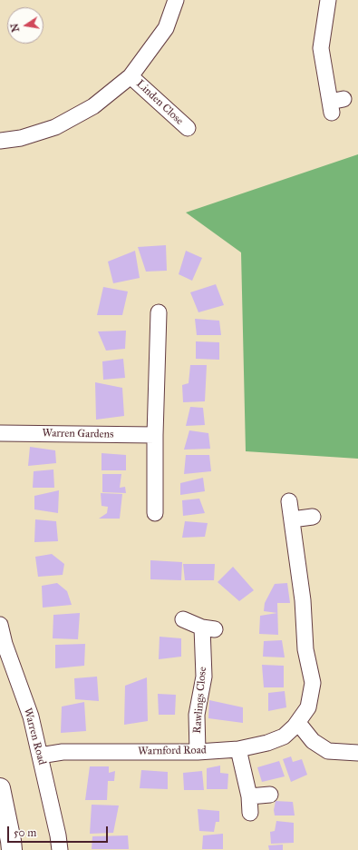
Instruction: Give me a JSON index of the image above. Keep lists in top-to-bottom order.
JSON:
{
  "streets": {
    "street": [
      "Linden Close",
      "Warren Gardens",
      "Rawlings Close",
      "Warren Road",
      "Warnford Road"
    ]
  },
  "crossings": [
    ["Rawlings Close", "Warnford Road"],
    ["Warren Road", "Warnford Road"]
  ],
  "scale_bar": "50 m",
  "north": "left"
}
